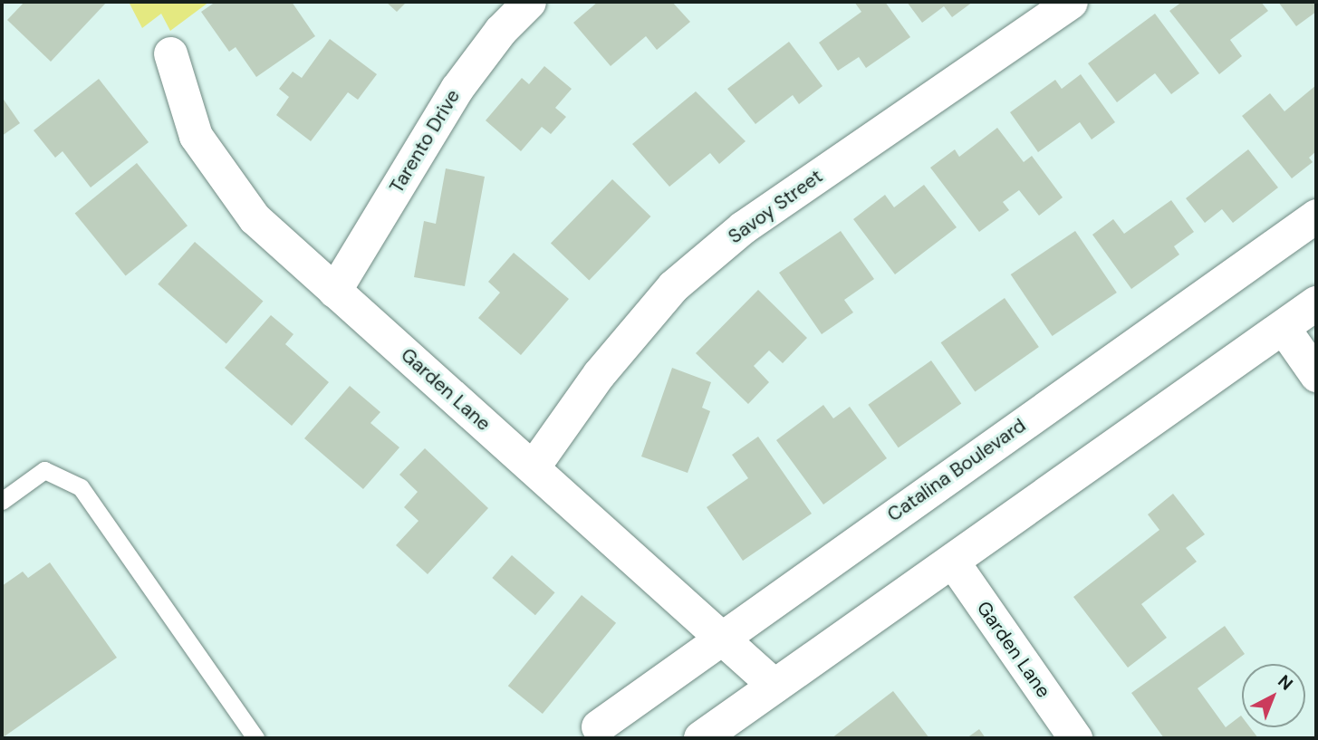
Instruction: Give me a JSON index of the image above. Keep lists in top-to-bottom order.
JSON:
{
  "streets": {
    "street": [
      "Tarento Drive",
      "Savoy Street",
      "Garden Lane",
      "Catalina Boulevard"
    ]
  },
  "crossings": [
    ["Tarento Drive", "Garden Lane"],
    ["Savoy Street", "Garden Lane"],
    ["Garden Lane", "Catalina Boulevard"]
  ],
  "north": "top right"
}
